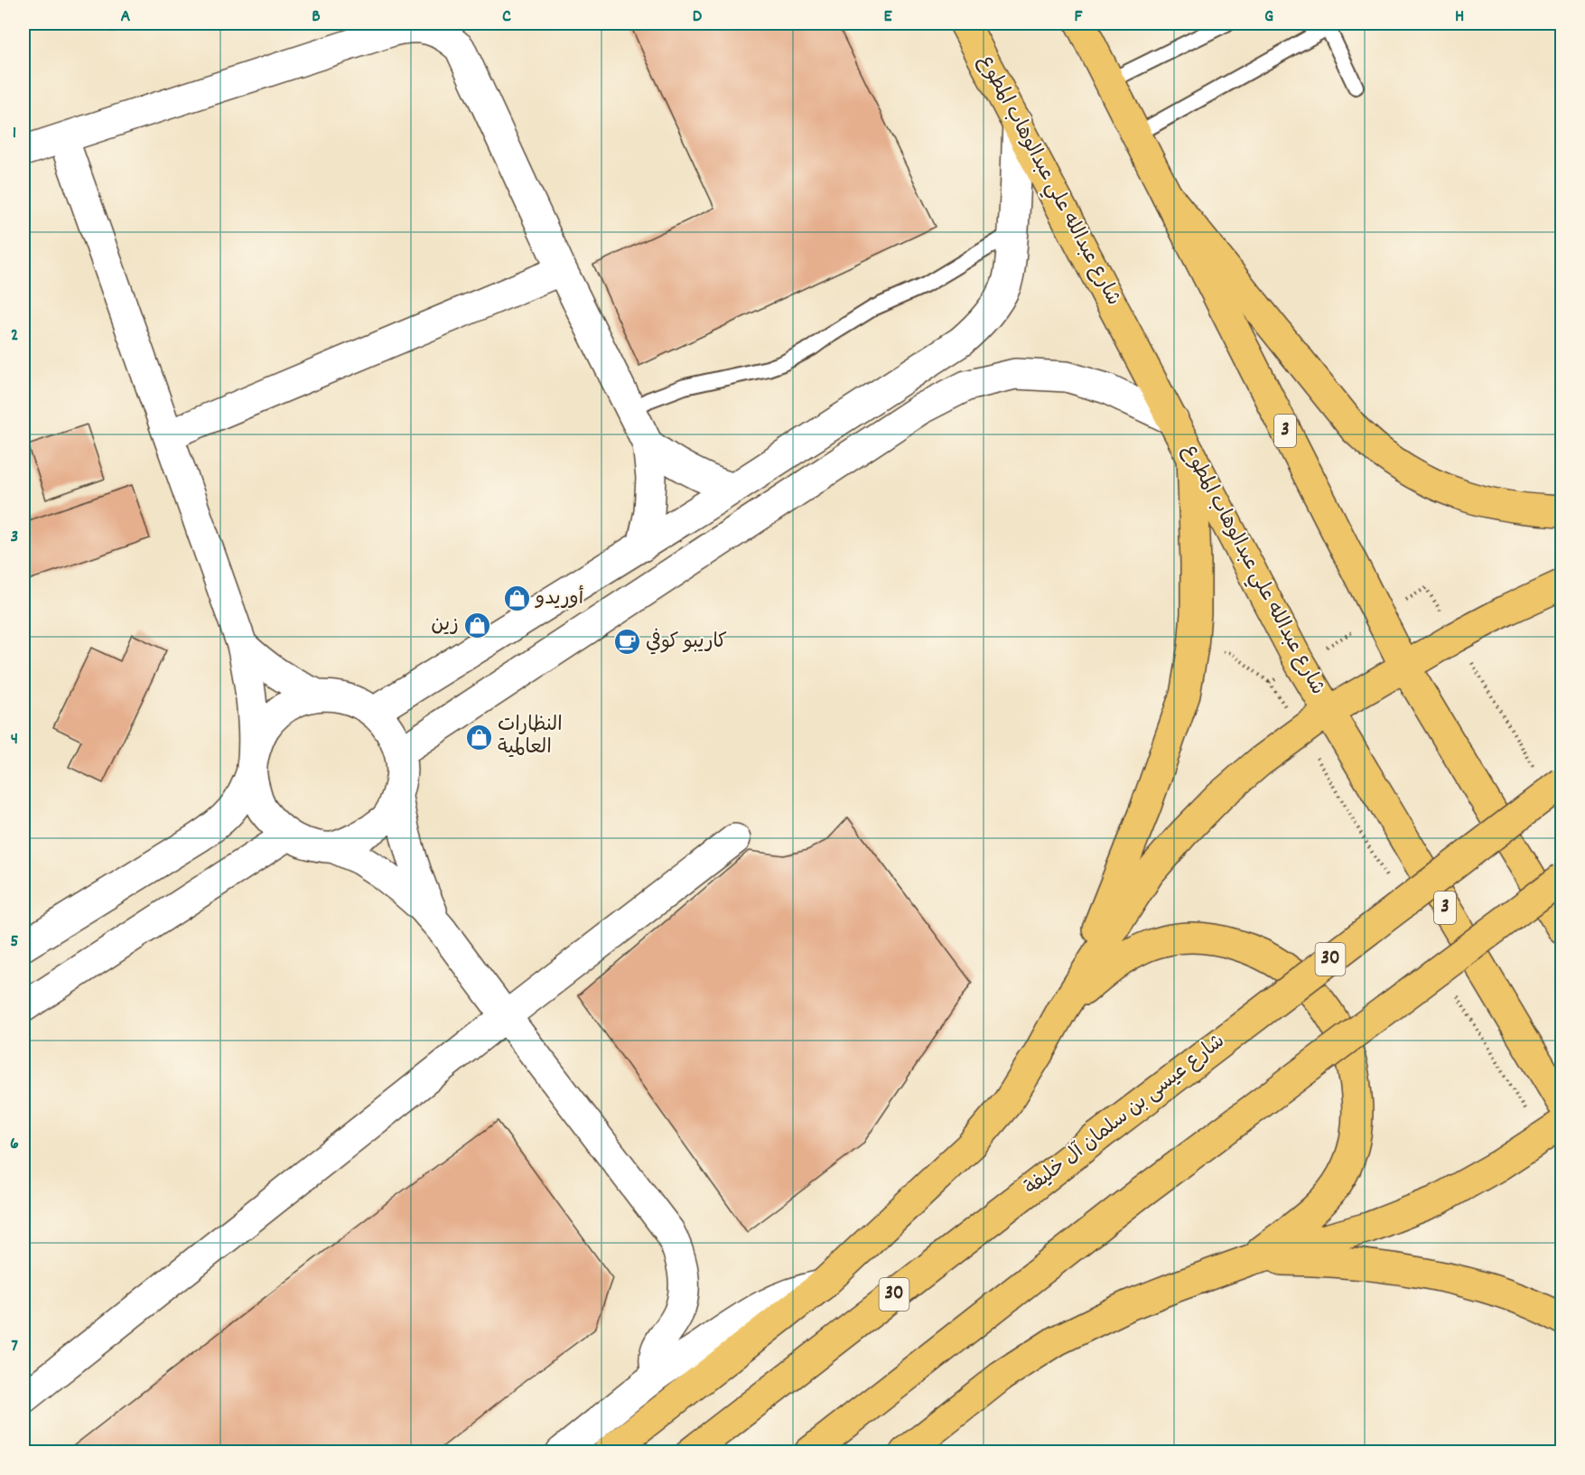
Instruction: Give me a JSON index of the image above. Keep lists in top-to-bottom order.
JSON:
{
  "streets": {
    "main road": [
      "شارع عبدالله علي عبدالوهاب المطوع",
      "3",
      "30",
      "شارع عيسى بن سلمان آل خليفة"
    ]
  },
  "places": {
    "shop": ["أوريدو", "زين", "النظارات العالمية"],
    "cafe": ["كاريبو كوفي"]
  },
  "grid": {
    "columns": [
      "A",
      "B",
      "C",
      "D",
      "E",
      "F",
      "G",
      "H"
    ],
    "rows": [
      "1",
      "2",
      "3",
      "4",
      "5",
      "6",
      "7"
    ]
  }
}
